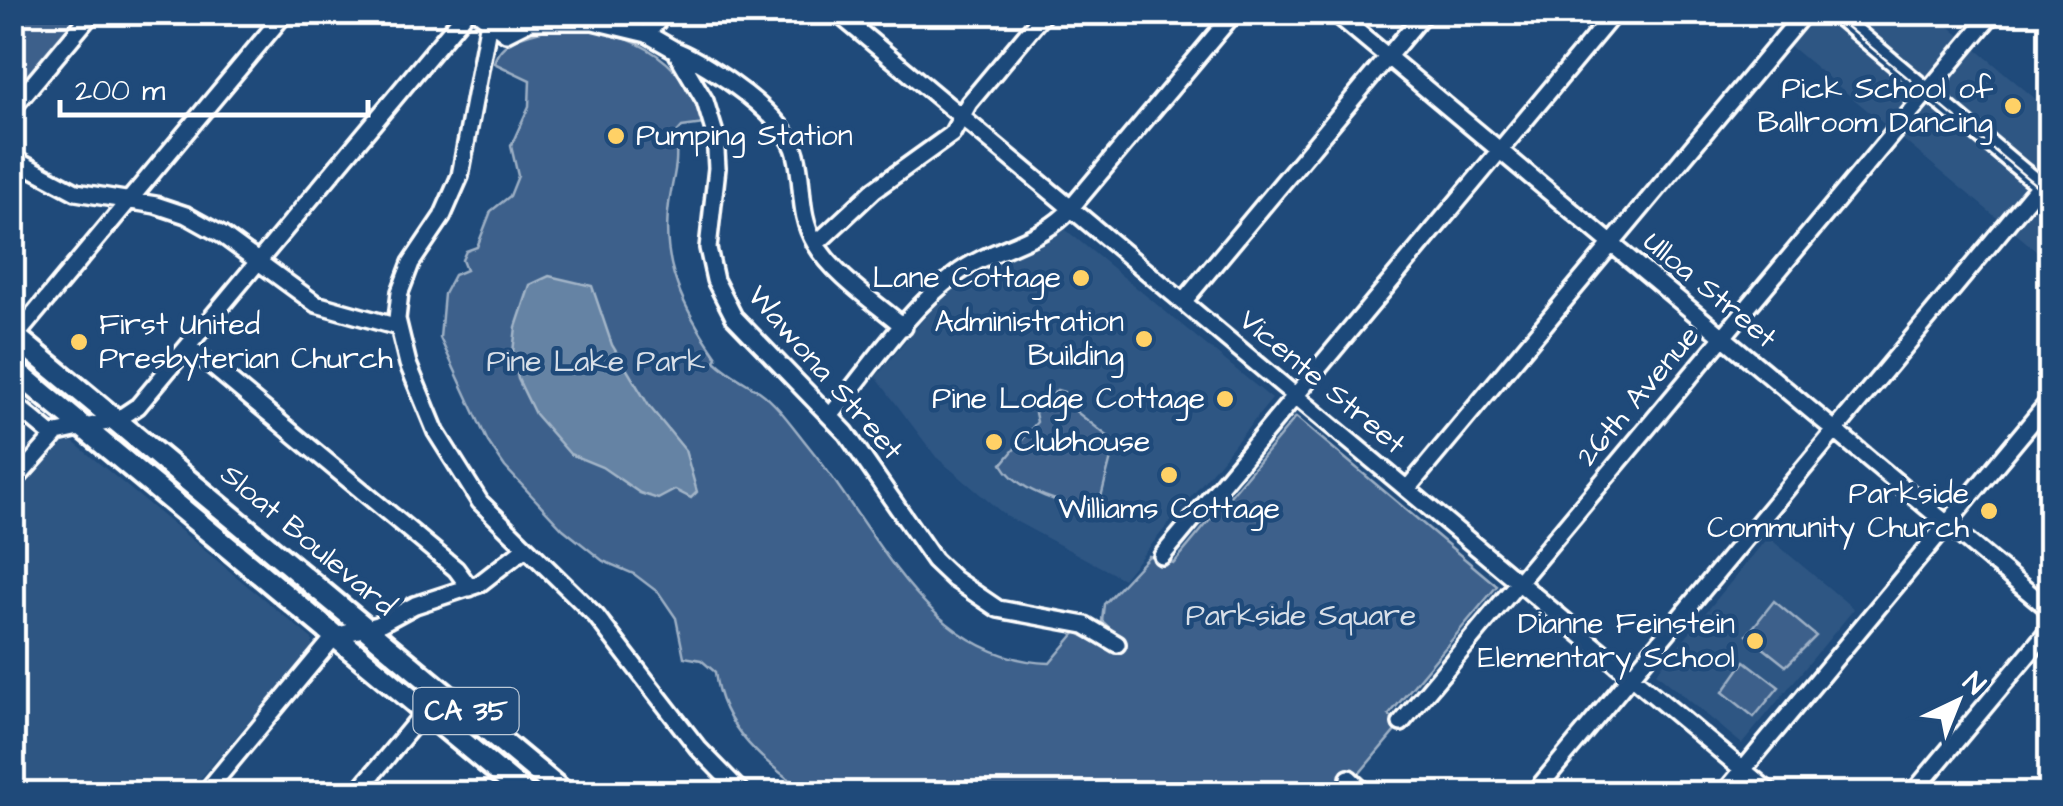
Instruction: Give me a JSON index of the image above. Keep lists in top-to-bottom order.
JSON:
{
  "streets": {
    "main road": ["Sloat Boulevard", "CA 35"],
    "street": [
      "Ulloa Street",
      "Wawona Street",
      "Vicente Street",
      "26th Avenue"
    ]
  },
  "crossings": [
    ["Ulloa Street", "26th Avenue"],
    ["Vicente Street", "26th Avenue"]
  ],
  "parks": ["Pine Lake Park", "Parkside Square"],
  "places": [
    "Pick School of Ballroom Dancing",
    "Pumping Station",
    "Lane Cottage",
    "Administration Building",
    "First United Presbyterian Church",
    "Pine Lodge Cottage",
    "Clubhouse",
    "Williams Cottage",
    "Parkside Community Church",
    "Dianne Feinstein Elementary School"
  ],
  "scale_bar": "200 m",
  "north": "top right"
}
